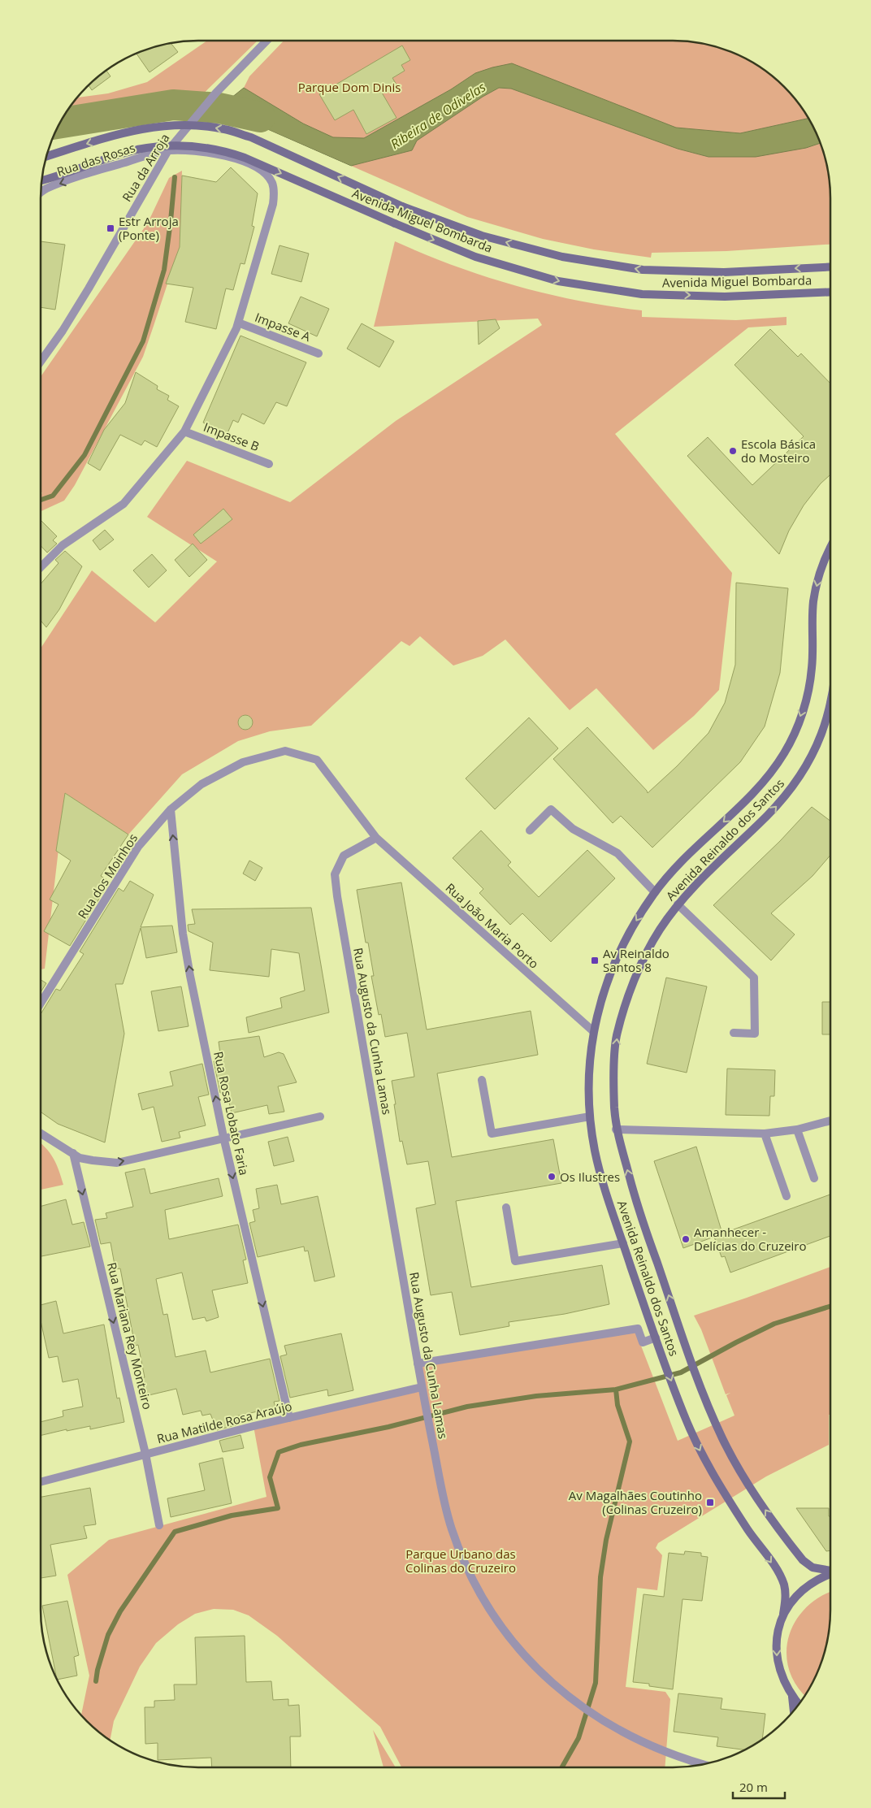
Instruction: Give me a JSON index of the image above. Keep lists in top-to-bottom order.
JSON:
{
  "streets": {
    "main road": ["Avenida Miguel Bombarda", "Avenida Reinaldo dos Santos"],
    "street": [
      "Rua das Rosas",
      "Rua da Arroja",
      "Impasse A",
      "Impasse B",
      "Rua dos Moinhos",
      "Rua João Maria Porto",
      "Rua Augusto da Cunha Lamas",
      "Rua Rosa Lobato Faria",
      "Rua Mariana Rey Monteiro",
      "Rua Matilde Rosa Araújo"
    ]
  },
  "crossings": [
    ["Rua das Rosas", "Rua da Arroja"],
    ["Rua das Rosas", "Impasse A"],
    ["Rua das Rosas", "Impasse B"],
    ["Avenida Reinaldo dos Santos", "Rua João Maria Porto"],
    ["Rua dos Moinhos", "Rua João Maria Porto"],
    ["Rua dos Moinhos", "Rua Augusto da Cunha Lamas"],
    ["Rua dos Moinhos", "Rua Rosa Lobato Faria"],
    ["Rua João Maria Porto", "Rua Augusto da Cunha Lamas"],
    ["Rua Augusto da Cunha Lamas", "Rua Matilde Rosa Araújo"],
    ["Rua Rosa Lobato Faria", "Rua Matilde Rosa Araújo"],
    ["Rua Mariana Rey Monteiro", "Rua Matilde Rosa Araújo"]
  ],
  "one_way": ["Rua Mariana Rey Monteiro"],
  "water": ["Ribeira de Odivelas"],
  "parks": ["Parque Dom Dinis", "Parque Urbano das Colinas do Cruzeiro"],
  "places": {
    "transit": ["Estr Arroja (Ponte)", "Av Reinaldo Santos 8", "Av Magalhães Coutinho (Colinas Cruzeiro)"],
    "other": ["Escola Básica do Mosteiro", "Os Ilustres", "Amanhecer - Delícias do Cruzeiro"]
  },
  "scale_bar": "20 m"
}
